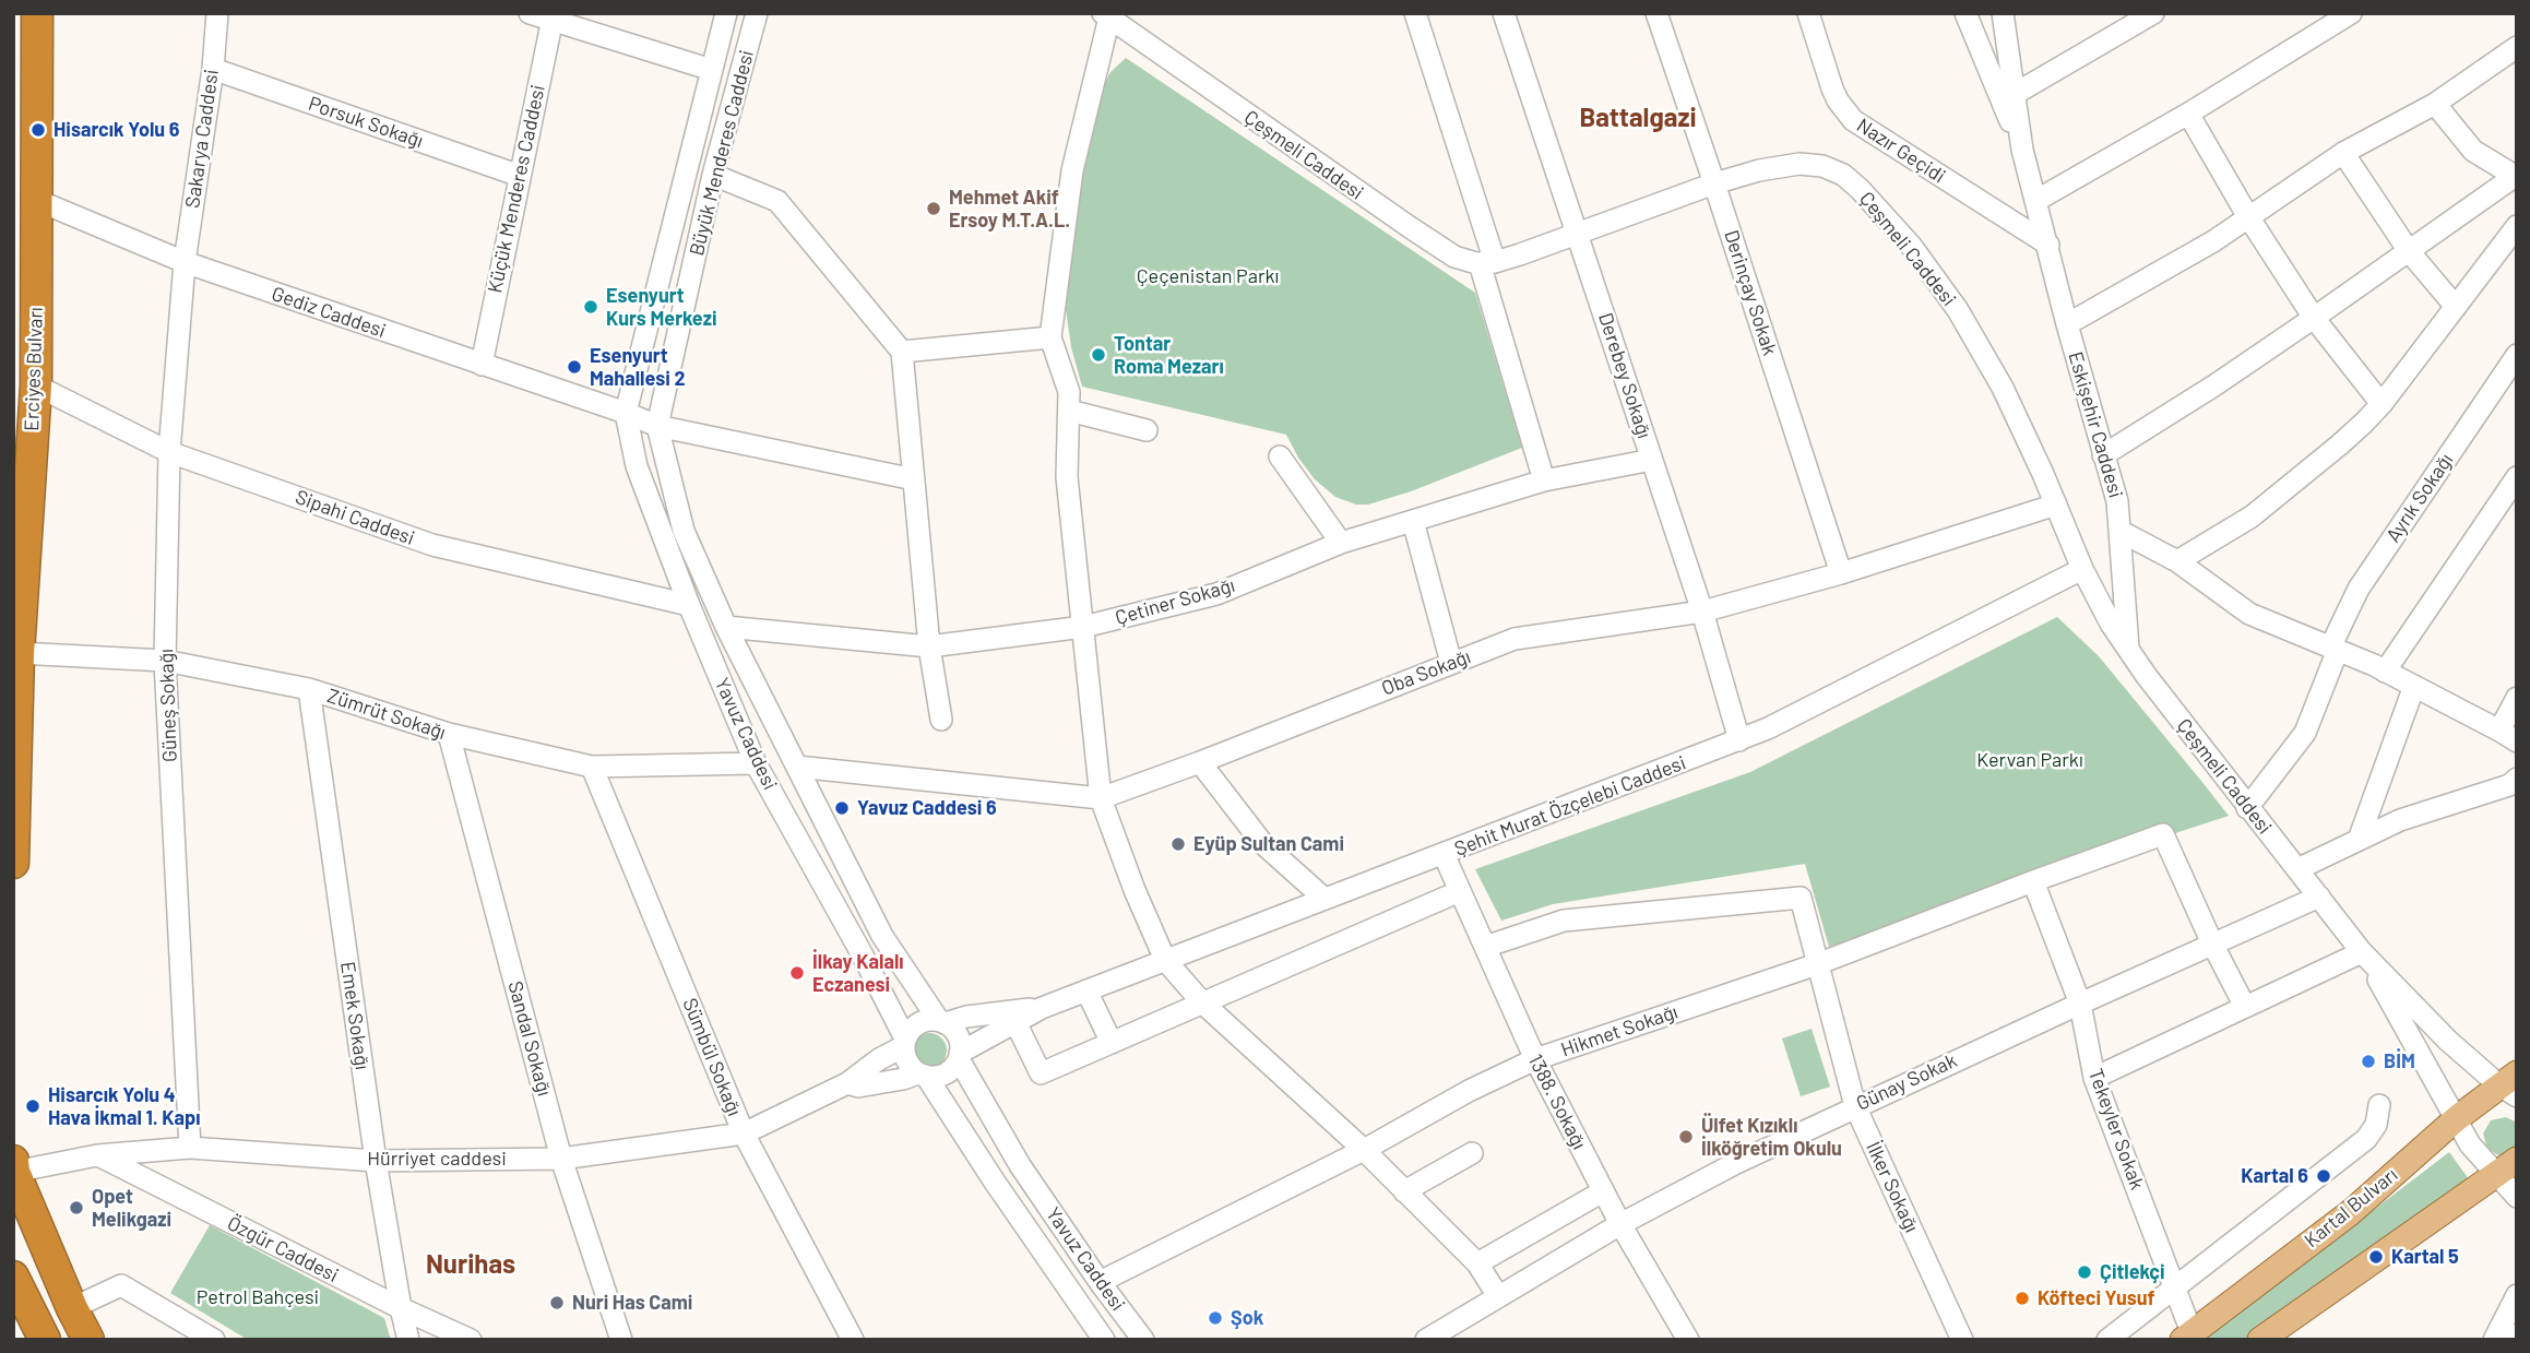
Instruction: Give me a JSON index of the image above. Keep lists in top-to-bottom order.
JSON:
{
  "streets": {
    "highway": ["Erciyes Bulvarı"],
    "main road": ["Kartal Bulvarı"],
    "street": [
      "Porsuk Sokağı",
      "Sakarya Caddesi",
      "Nazır Geçidi",
      "Büyük Menderes Caddesi",
      "Çeşmeli Caddesi",
      "Küçük Menderes Caddesi",
      "Derinçay Sokak",
      "Gediz Caddesi",
      "Derebey Sokağı",
      "Eskişehir Caddesi",
      "Ayrık Sokağı",
      "Sipahi Caddesi",
      "Çetiner Sokağı",
      "Oba Sokağı",
      "Güneş Sokağı",
      "Zümrüt Sokağı",
      "Yavuz Caddesi",
      "Şehit Murat Özçelebi Caddesi",
      "Emek Sokağı",
      "Hikmet Sokağı",
      "Sandal Sokağı",
      "Sümbül Sokağı",
      "Günay Sokak",
      "1388. Sokağı",
      "Tekeyler Sokak",
      "Hürriyet caddesi",
      "İlker Sokağı",
      "Özgür Caddesi"
    ]
  },
  "crossings": [
    ["Porsuk Sokağı", "Sakarya Caddesi"],
    ["Porsuk Sokağı", "Küçük Menderes Caddesi"],
    ["Sakarya Caddesi", "Gediz Caddesi"],
    ["Sakarya Caddesi", "Güneş Sokağı"],
    ["Nazır Geçidi", "Eskişehir Caddesi"],
    ["Büyük Menderes Caddesi", "Gediz Caddesi"],
    ["Büyük Menderes Caddesi", "Yavuz Caddesi"],
    ["Çeşmeli Caddesi", "Derinçay Sokak"],
    ["Çeşmeli Caddesi", "Derebey Sokağı"],
    ["Çeşmeli Caddesi", "Eskişehir Caddesi"],
    ["Çeşmeli Caddesi", "Ayrık Sokağı"],
    ["Çeşmeli Caddesi", "Oba Sokağı"],
    ["Çeşmeli Caddesi", "Şehit Murat Özçelebi Caddesi"],
    ["Çeşmeli Caddesi", "Günay Sokak"],
    ["Çeşmeli Caddesi", "Kartal Bulvarı"],
    ["Küçük Menderes Caddesi", "Gediz Caddesi"],
    ["Derinçay Sokak", "Oba Sokağı"],
    ["Gediz Caddesi", "Erciyes Bulvarı"],
    ["Gediz Caddesi", "Güneş Sokağı"],
    ["Gediz Caddesi", "Yavuz Caddesi"],
    ["Erciyes Bulvarı", "Sipahi Caddesi"],
    ["Erciyes Bulvarı", "Zümrüt Sokağı"],
    ["Derebey Sokağı", "Çetiner Sokağı"],
    ["Derebey Sokağı", "Oba Sokağı"],
    ["Derebey Sokağı", "Şehit Murat Özçelebi Caddesi"],
    ["Sipahi Caddesi", "Güneş Sokağı"],
    ["Sipahi Caddesi", "Yavuz Caddesi"],
    ["Çetiner Sokağı", "Yavuz Caddesi"],
    ["Oba Sokağı", "Yavuz Caddesi"],
    ["Güneş Sokağı", "Zümrüt Sokağı"],
    ["Güneş Sokağı", "Hürriyet caddesi"],
    ["Zümrüt Sokağı", "Yavuz Caddesi"],
    ["Zümrüt Sokağı", "Emek Sokağı"],
    ["Zümrüt Sokağı", "Sandal Sokağı"],
    ["Zümrüt Sokağı", "Sümbül Sokağı"],
    ["Yavuz Caddesi", "Şehit Murat Özçelebi Caddesi"],
    ["Yavuz Caddesi", "Hikmet Sokağı"],
    ["Yavuz Caddesi", "Hürriyet caddesi"],
    ["Şehit Murat Özçelebi Caddesi", "1388. Sokağı"],
    ["Şehit Murat Özçelebi Caddesi", "Hürriyet caddesi"],
    ["Emek Sokağı", "Hürriyet caddesi"],
    ["Emek Sokağı", "Özgür Caddesi"],
    ["Hikmet Sokağı", "Günay Sokak"],
    ["Hikmet Sokağı", "1388. Sokağı"],
    ["Hikmet Sokağı", "Tekeyler Sokak"],
    ["Hikmet Sokağı", "İlker Sokağı"],
    ["Sandal Sokağı", "Hürriyet caddesi"],
    ["Sümbül Sokağı", "Hürriyet caddesi"],
    ["Günay Sokak", "1388. Sokağı"],
    ["Günay Sokak", "Tekeyler Sokak"],
    ["Günay Sokak", "İlker Sokağı"],
    ["1388. Sokağı", "İlker Sokağı"],
    ["Tekeyler Sokak", "Kartal Bulvarı"],
    ["Hürriyet caddesi", "Özgür Caddesi"]
  ],
  "districts": ["Battalgazi", "Nurihas"],
  "parks": ["Çeçenistan Parkı", "Kervan Parkı", "Petrol Bahçesi"],
  "places": [
    "Hisarcık Yolu 6",
    "Mehmet Akif Ersoy M.T.A.L.",
    "Esenyurt Kurs Merkezi",
    "Tontar Roma Mezarı",
    "Esenyurt Mahallesi 2",
    "Yavuz Caddesi 6",
    "Eyüp Sultan Cami",
    "İlkay Kalalı Eczanesi",
    "BİM",
    "Hisarcık Yolu 4 Hava İkmal 1. Kapı",
    "Ülfet Kızıklı İlköğretim Okulu",
    "Kartal 6",
    "Opet Melikgazi",
    "Kartal 5",
    "Çitlekçi",
    "Köfteci Yusuf",
    "Nuri Has Cami",
    "Şok"
  ]
}
